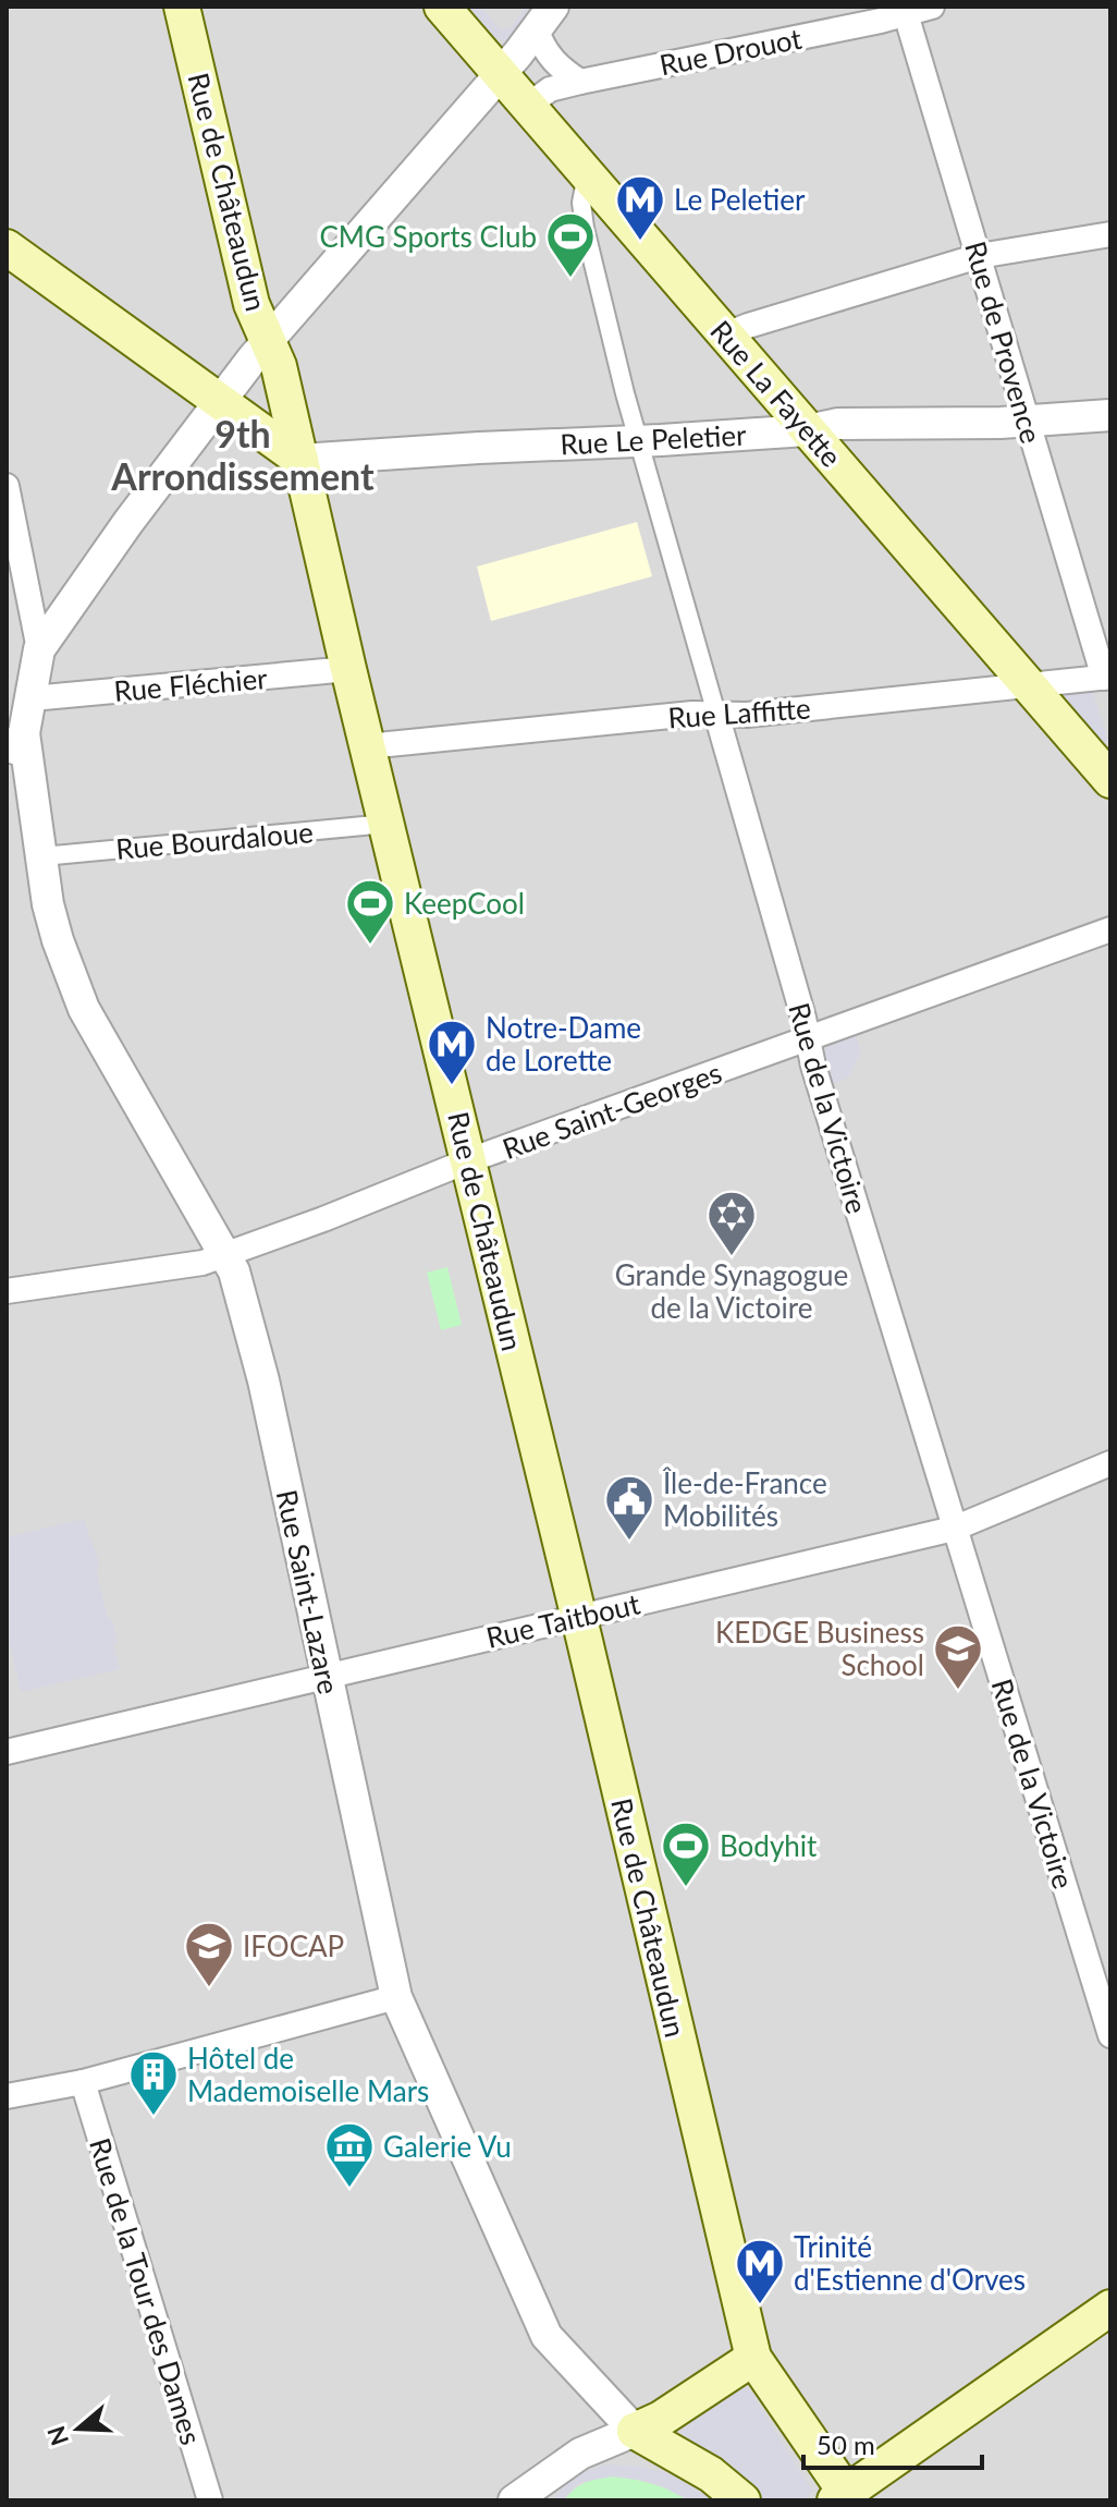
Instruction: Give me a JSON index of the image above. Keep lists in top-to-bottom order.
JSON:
{
  "streets": {
    "main road": ["Rue de Châteaudun", "Rue La Fayette"],
    "street": [
      "Rue Drouot",
      "Rue de Provence",
      "Rue Le Peletier",
      "Rue Fléchier",
      "Rue Laffitte",
      "Rue Bourdaloue",
      "Rue de la Victoire",
      "Rue Saint-Georges",
      "Rue Saint-Lazare",
      "Rue Taitbout",
      "Rue de la Tour des Dames"
    ]
  },
  "crossings": [
    ["Rue Drouot", "Rue de Provence"],
    ["Rue Drouot", "Rue La Fayette"],
    ["Rue de Châteaudun", "Rue Le Peletier"],
    ["Rue de Châteaudun", "Rue Fléchier"],
    ["Rue de Châteaudun", "Rue Laffitte"],
    ["Rue de Châteaudun", "Rue Bourdaloue"],
    ["Rue de Châteaudun", "Rue Saint-Georges"],
    ["Rue de Châteaudun", "Rue Taitbout"],
    ["Rue de Provence", "Rue Le Peletier"],
    ["Rue de Provence", "Rue Laffitte"],
    ["Rue La Fayette", "Rue Le Peletier"],
    ["Rue La Fayette", "Rue Laffitte"],
    ["Rue La Fayette", "Rue de la Victoire"],
    ["Rue Le Peletier", "Rue de la Victoire"],
    ["Rue Laffitte", "Rue de la Victoire"],
    ["Rue Bourdaloue", "Rue Saint-Lazare"],
    ["Rue de la Victoire", "Rue Saint-Georges"],
    ["Rue de la Victoire", "Rue Taitbout"],
    ["Rue Saint-Georges", "Rue Saint-Lazare"],
    ["Rue Saint-Lazare", "Rue Taitbout"]
  ],
  "districts": ["9th Arrondissement"],
  "places": {
    "metro station": ["Le Peletier", "Notre-Dame de Lorette", "Trinité d'Estienne d'Orves"],
    "sports": ["CMG Sports Club", "KeepCool", "Bodyhit"],
    "synagogue": ["Grande Synagogue de la Victoire"],
    "public building": ["Île-de-France Mobilités"],
    "school or university": ["KEDGE Business School", "IFOCAP"],
    "building": ["Hôtel de Mademoiselle Mars"],
    "museum": ["Galerie Vu"]
  },
  "scale_bar": "50 m",
  "north": "left"
}
